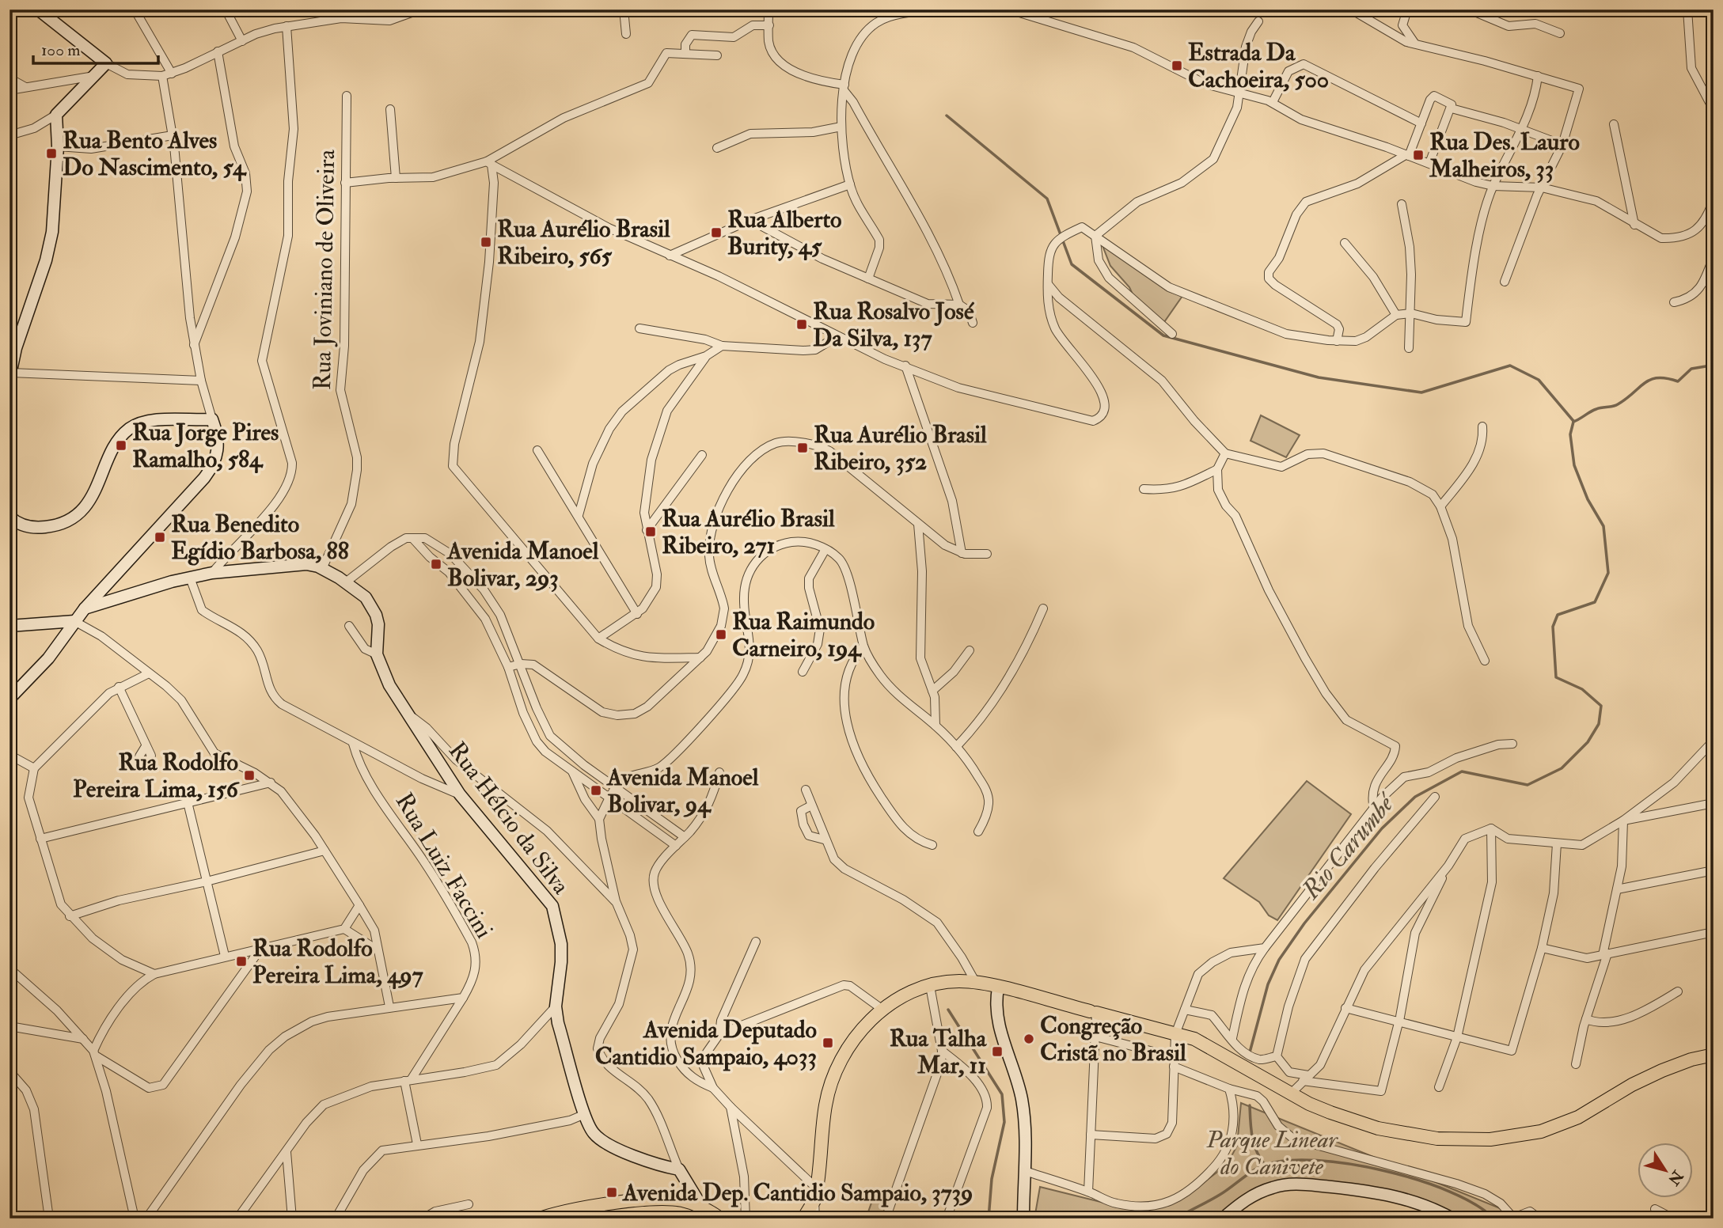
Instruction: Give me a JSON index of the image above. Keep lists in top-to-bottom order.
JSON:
{
  "streets": {
    "street": ["Rua Joviniano de Oliveira", "Rua Hélcio da Silva", "Rua Luiz Faccini"]
  },
  "crossings": [
    ["Rua Joviniano de Oliveira", "Rua Hélcio da Silva"]
  ],
  "water": ["Rio Carumbé"],
  "parks": ["Parque Linear do Canivete"],
  "places": {
    "transit": [
      "Estrada Da Cachoeira, 500",
      "Rua Bento Alves Do Nascimento, 54",
      "Rua Des. Lauro Malheiros, 33",
      "Rua Alberto Burity, 45",
      "Rua Aurélio Brasil Ribeiro, 565",
      "Rua Rosalvo José Da Silva, 137",
      "Rua Jorge Pires Ramalho, 584",
      "Rua Aurélio Brasil Ribeiro, 352",
      "Rua Aurélio Brasil Ribeiro, 271",
      "Rua Benedito Egídio Barbosa, 88",
      "Avenida Manoel Bolivar, 293",
      "Rua Raimundo Carneiro, 194",
      "Rua Rodolfo Pereira Lima, 156",
      "Avenida Manoel Bolivar, 94",
      "Rua Rodolfo Pereira Lima, 497",
      "Avenida Deputado Cantidio Sampaio, 4033",
      "Rua Talha Mar, 11",
      "Avenida Dep. Cantidio Sampaio, 3739"
    ],
    "other": ["Congreção Cristã no Brasil"]
  },
  "scale_bar": "100 m",
  "north": "bottom right"
}
